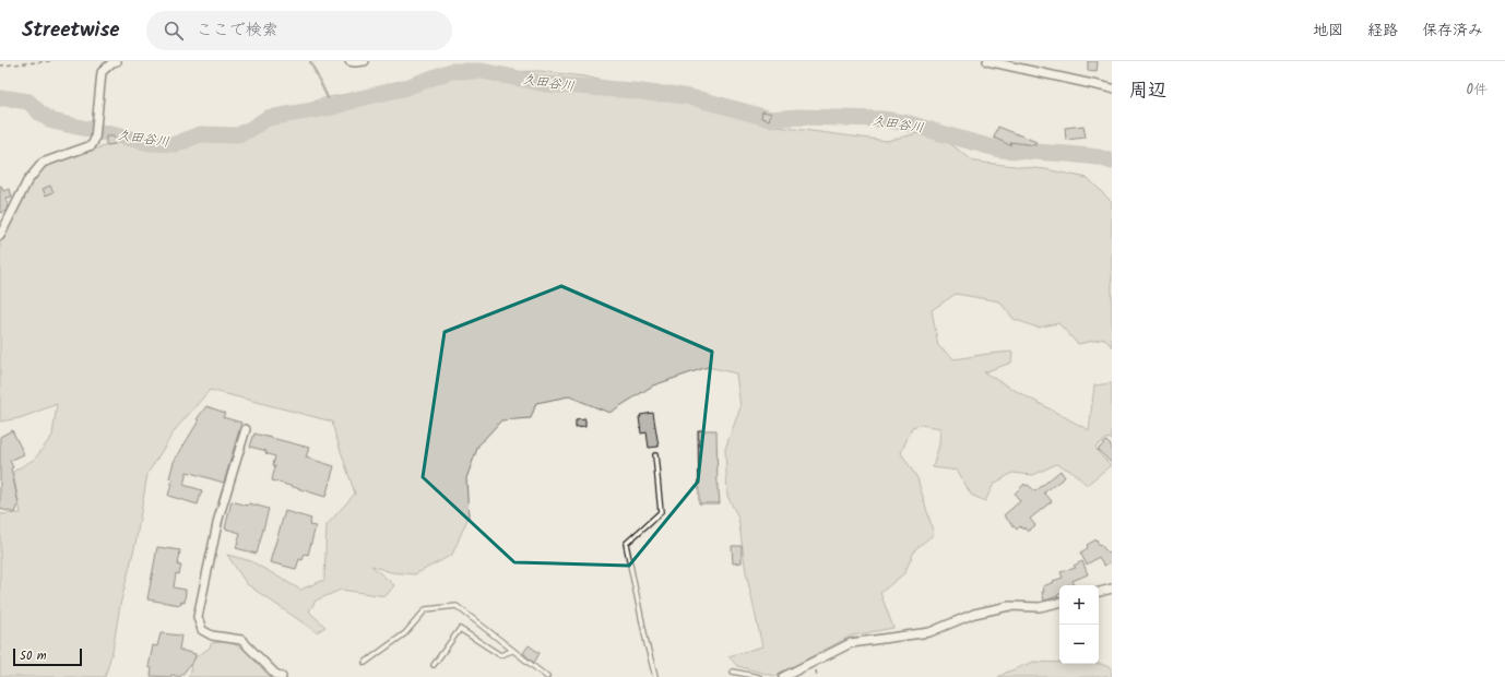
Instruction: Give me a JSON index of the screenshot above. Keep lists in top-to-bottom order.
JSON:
{
  "water": ["久田谷川"],
  "scale_bar": "50 m",
  "page": {
    "header": "Streetwise",
    "search": "ここで検索",
    "nav": ["地図", "経路", "保存済み"],
    "heading": ["周辺", "0件"],
    "map_buttons": ["+", "−"],
    "scale": "50 m"
  }
}
